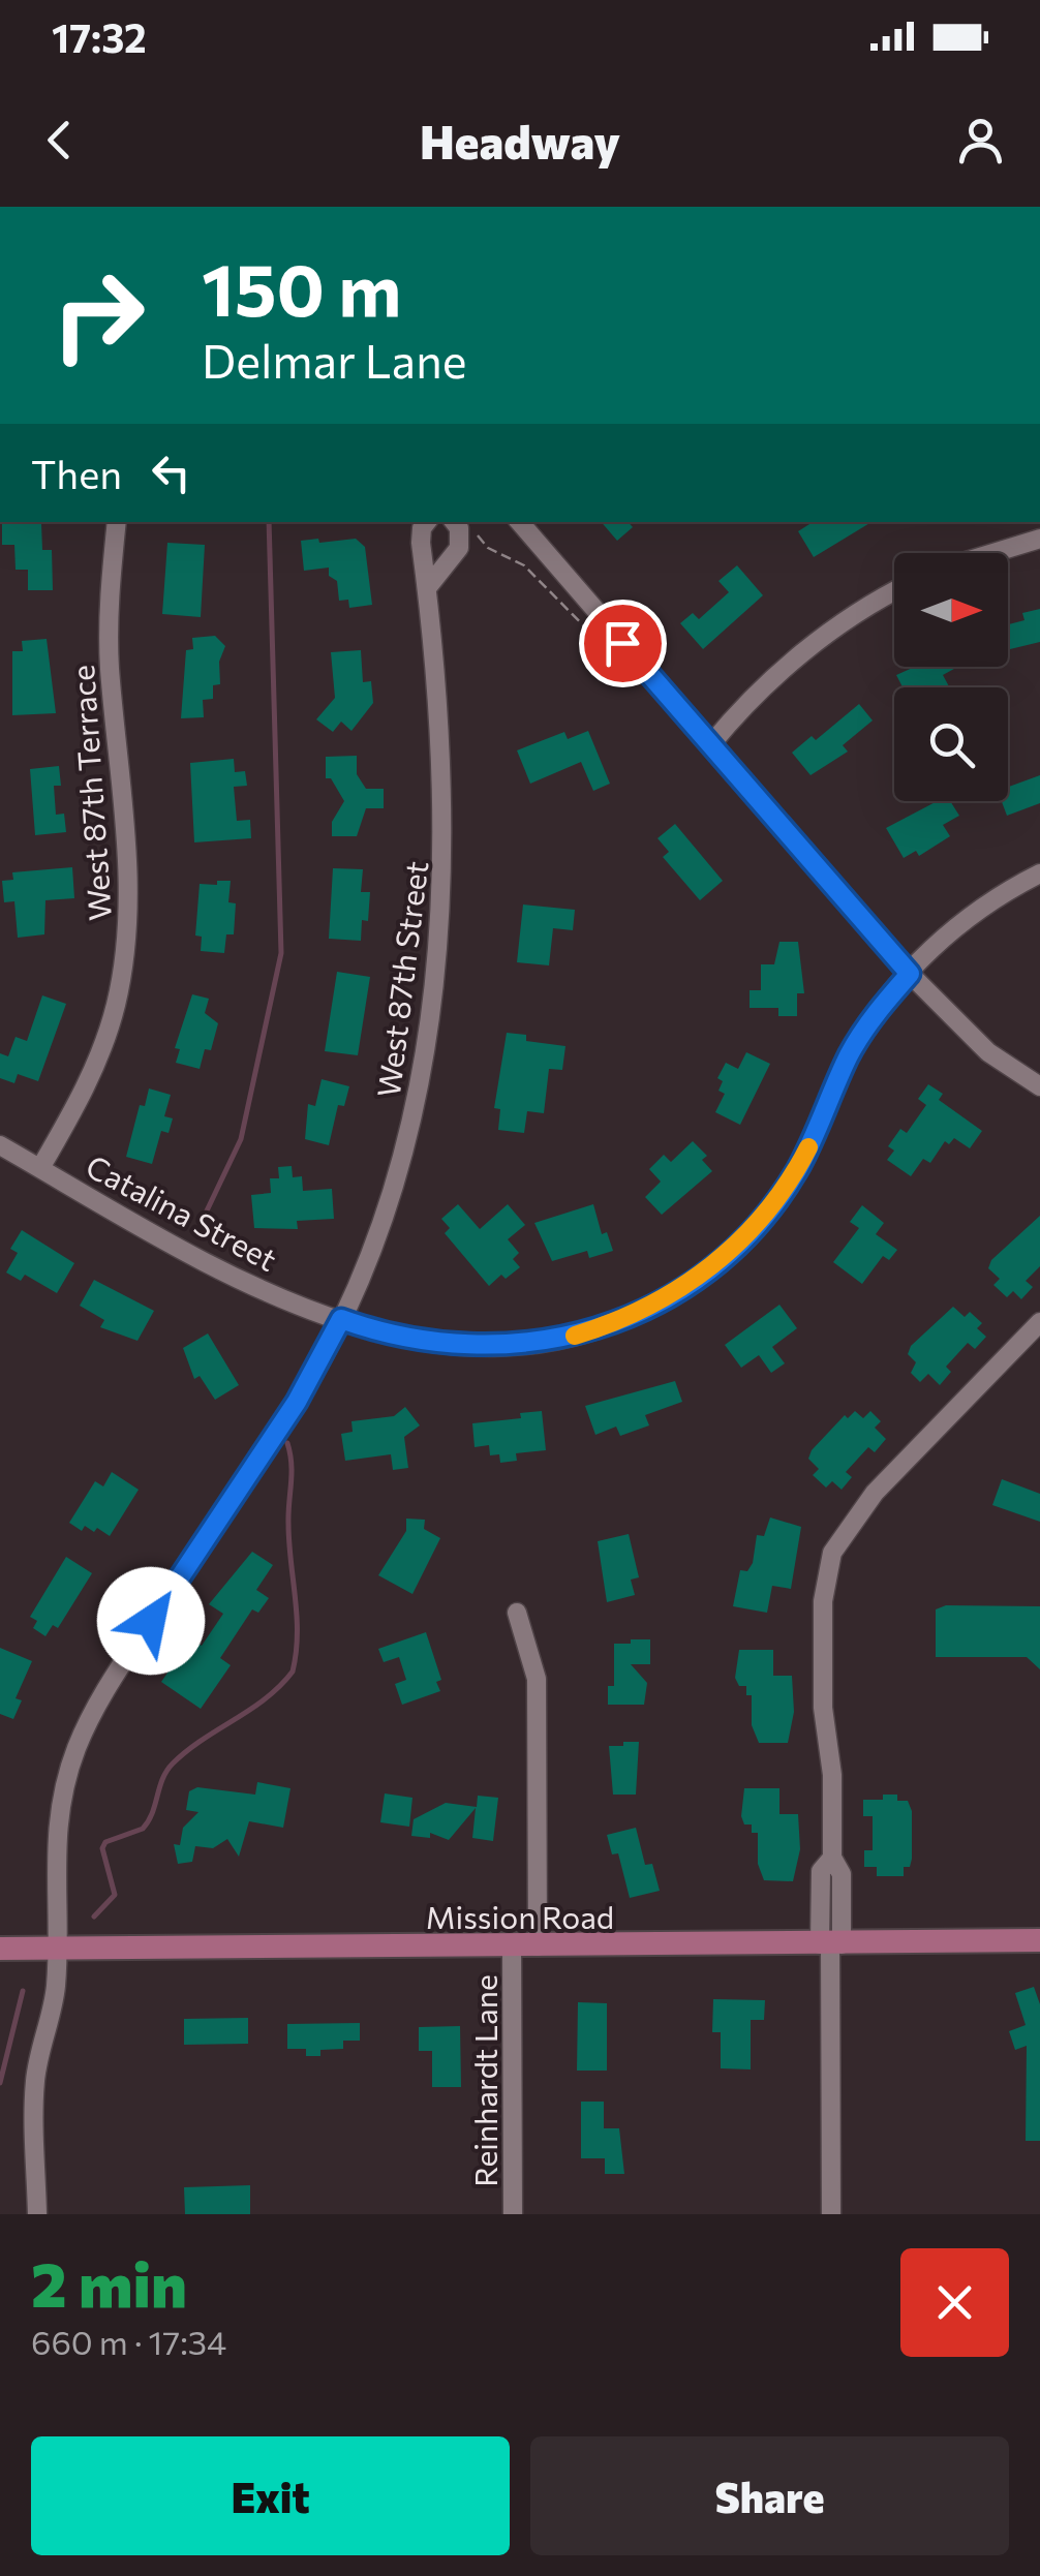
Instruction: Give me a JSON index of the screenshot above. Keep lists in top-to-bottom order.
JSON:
{
  "streets": {
    "main road": ["Mission Road"],
    "street": [
      "West 87th Terrace",
      "West 87th Street",
      "Catalina Street",
      "Reinhardt Lane"
    ]
  },
  "crossings": [
    ["West 87th Terrace", "Catalina Street"],
    ["West 87th Street", "Catalina Street"],
    ["West 87th Street", "Mission Road"],
    ["Mission Road", "Reinhardt Lane"]
  ],
  "north": "right",
  "page": {
    "status": "17:32",
    "header": "Headway",
    "turn": ["150 m", "Delmar Lane"],
    "then": "Then",
    "heading": ["2 min", "660 m · 17:34"],
    "buttons": ["Exit", "Share"]
  }
}
